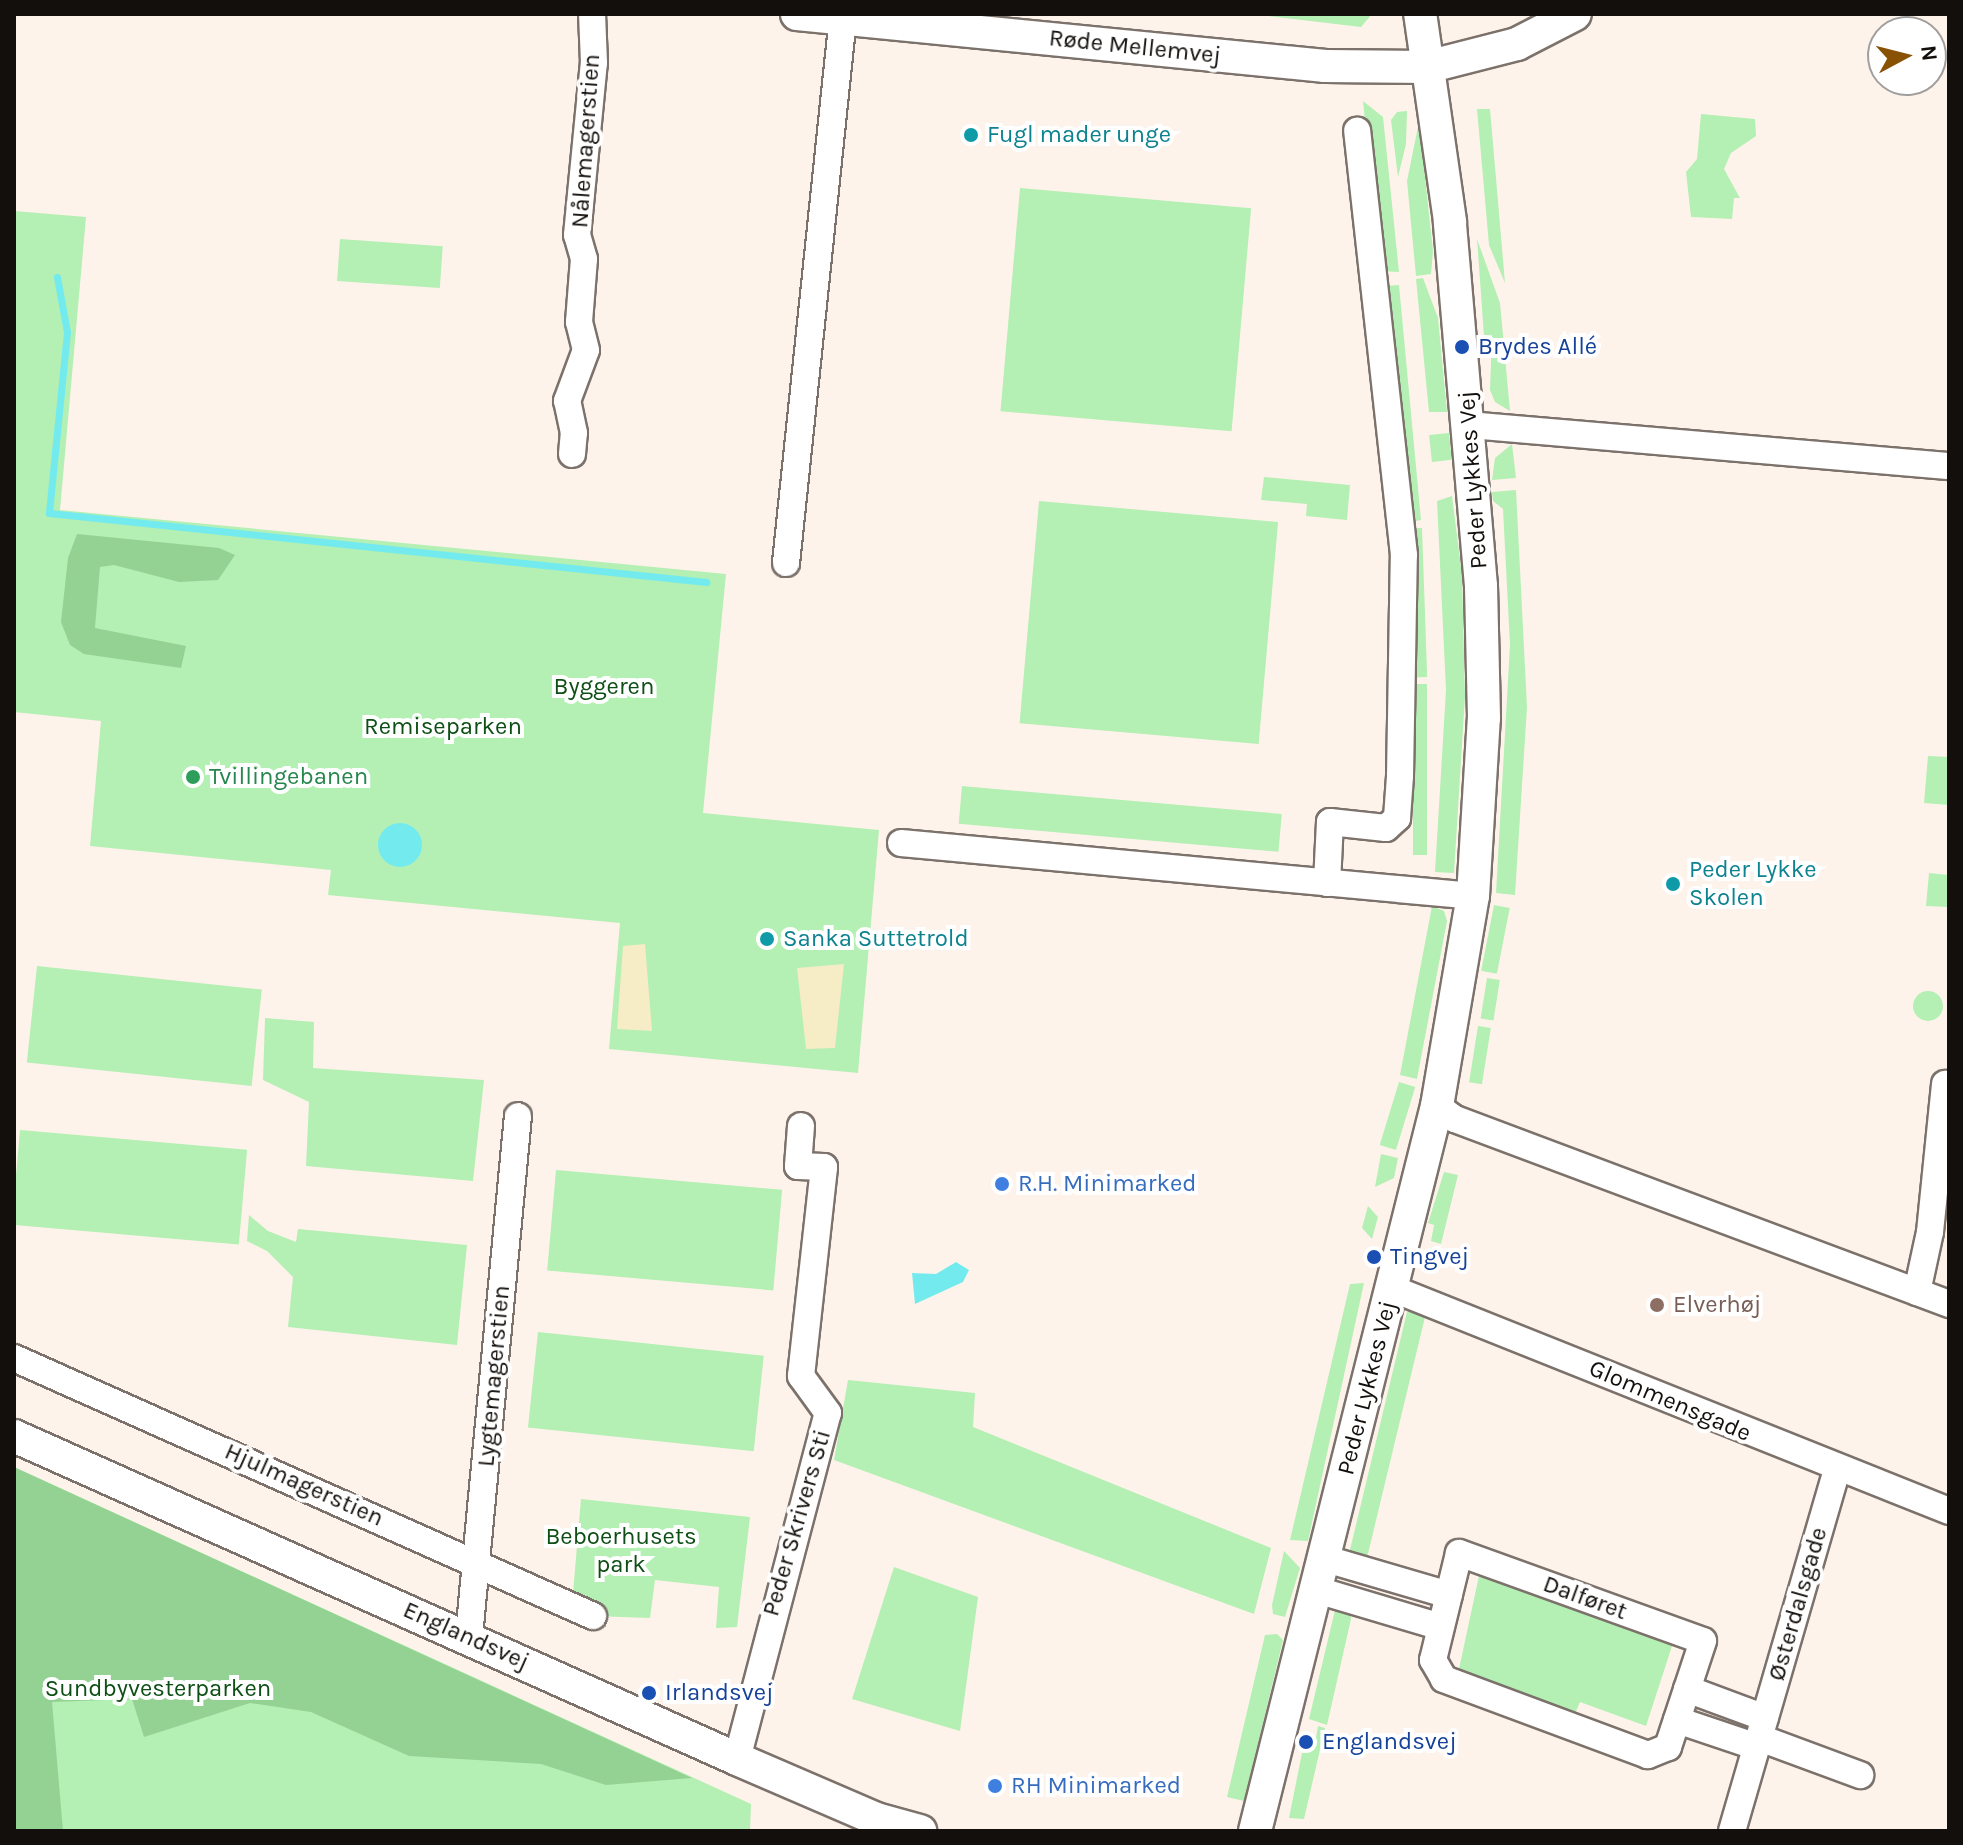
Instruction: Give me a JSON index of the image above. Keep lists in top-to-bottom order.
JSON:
{
  "streets": {
    "street": [
      "Røde Mellemvej",
      "Nålemagerstien",
      "Peder Lykkes Vej",
      "Lygtemagerstien",
      "Glommensgade",
      "Hjulmagerstien",
      "Peder Skrivers Sti",
      "Dalføret",
      "Østerdalsgade",
      "Englandsvej"
    ]
  },
  "crossings": [
    ["Røde Mellemvej", "Peder Lykkes Vej"],
    ["Peder Lykkes Vej", "Glommensgade"],
    ["Lygtemagerstien", "Hjulmagerstien"],
    ["Lygtemagerstien", "Englandsvej"],
    ["Glommensgade", "Østerdalsgade"],
    ["Peder Skrivers Sti", "Englandsvej"]
  ],
  "parks": [
    "Byggeren",
    "Remiseparken",
    "Beboerhusets park",
    "Sundbyvesterparken"
  ],
  "places": [
    "Fugl mader unge",
    "Brydes Allé",
    "Tvillingebanen",
    "Peder Lykke Skolen",
    "Sanka Suttetrold",
    "R.H. Minimarked",
    "Tingvej",
    "Elverhøj",
    "Irlandsvej",
    "Englandsvej",
    "RH Minimarked"
  ],
  "north": "right"
}
